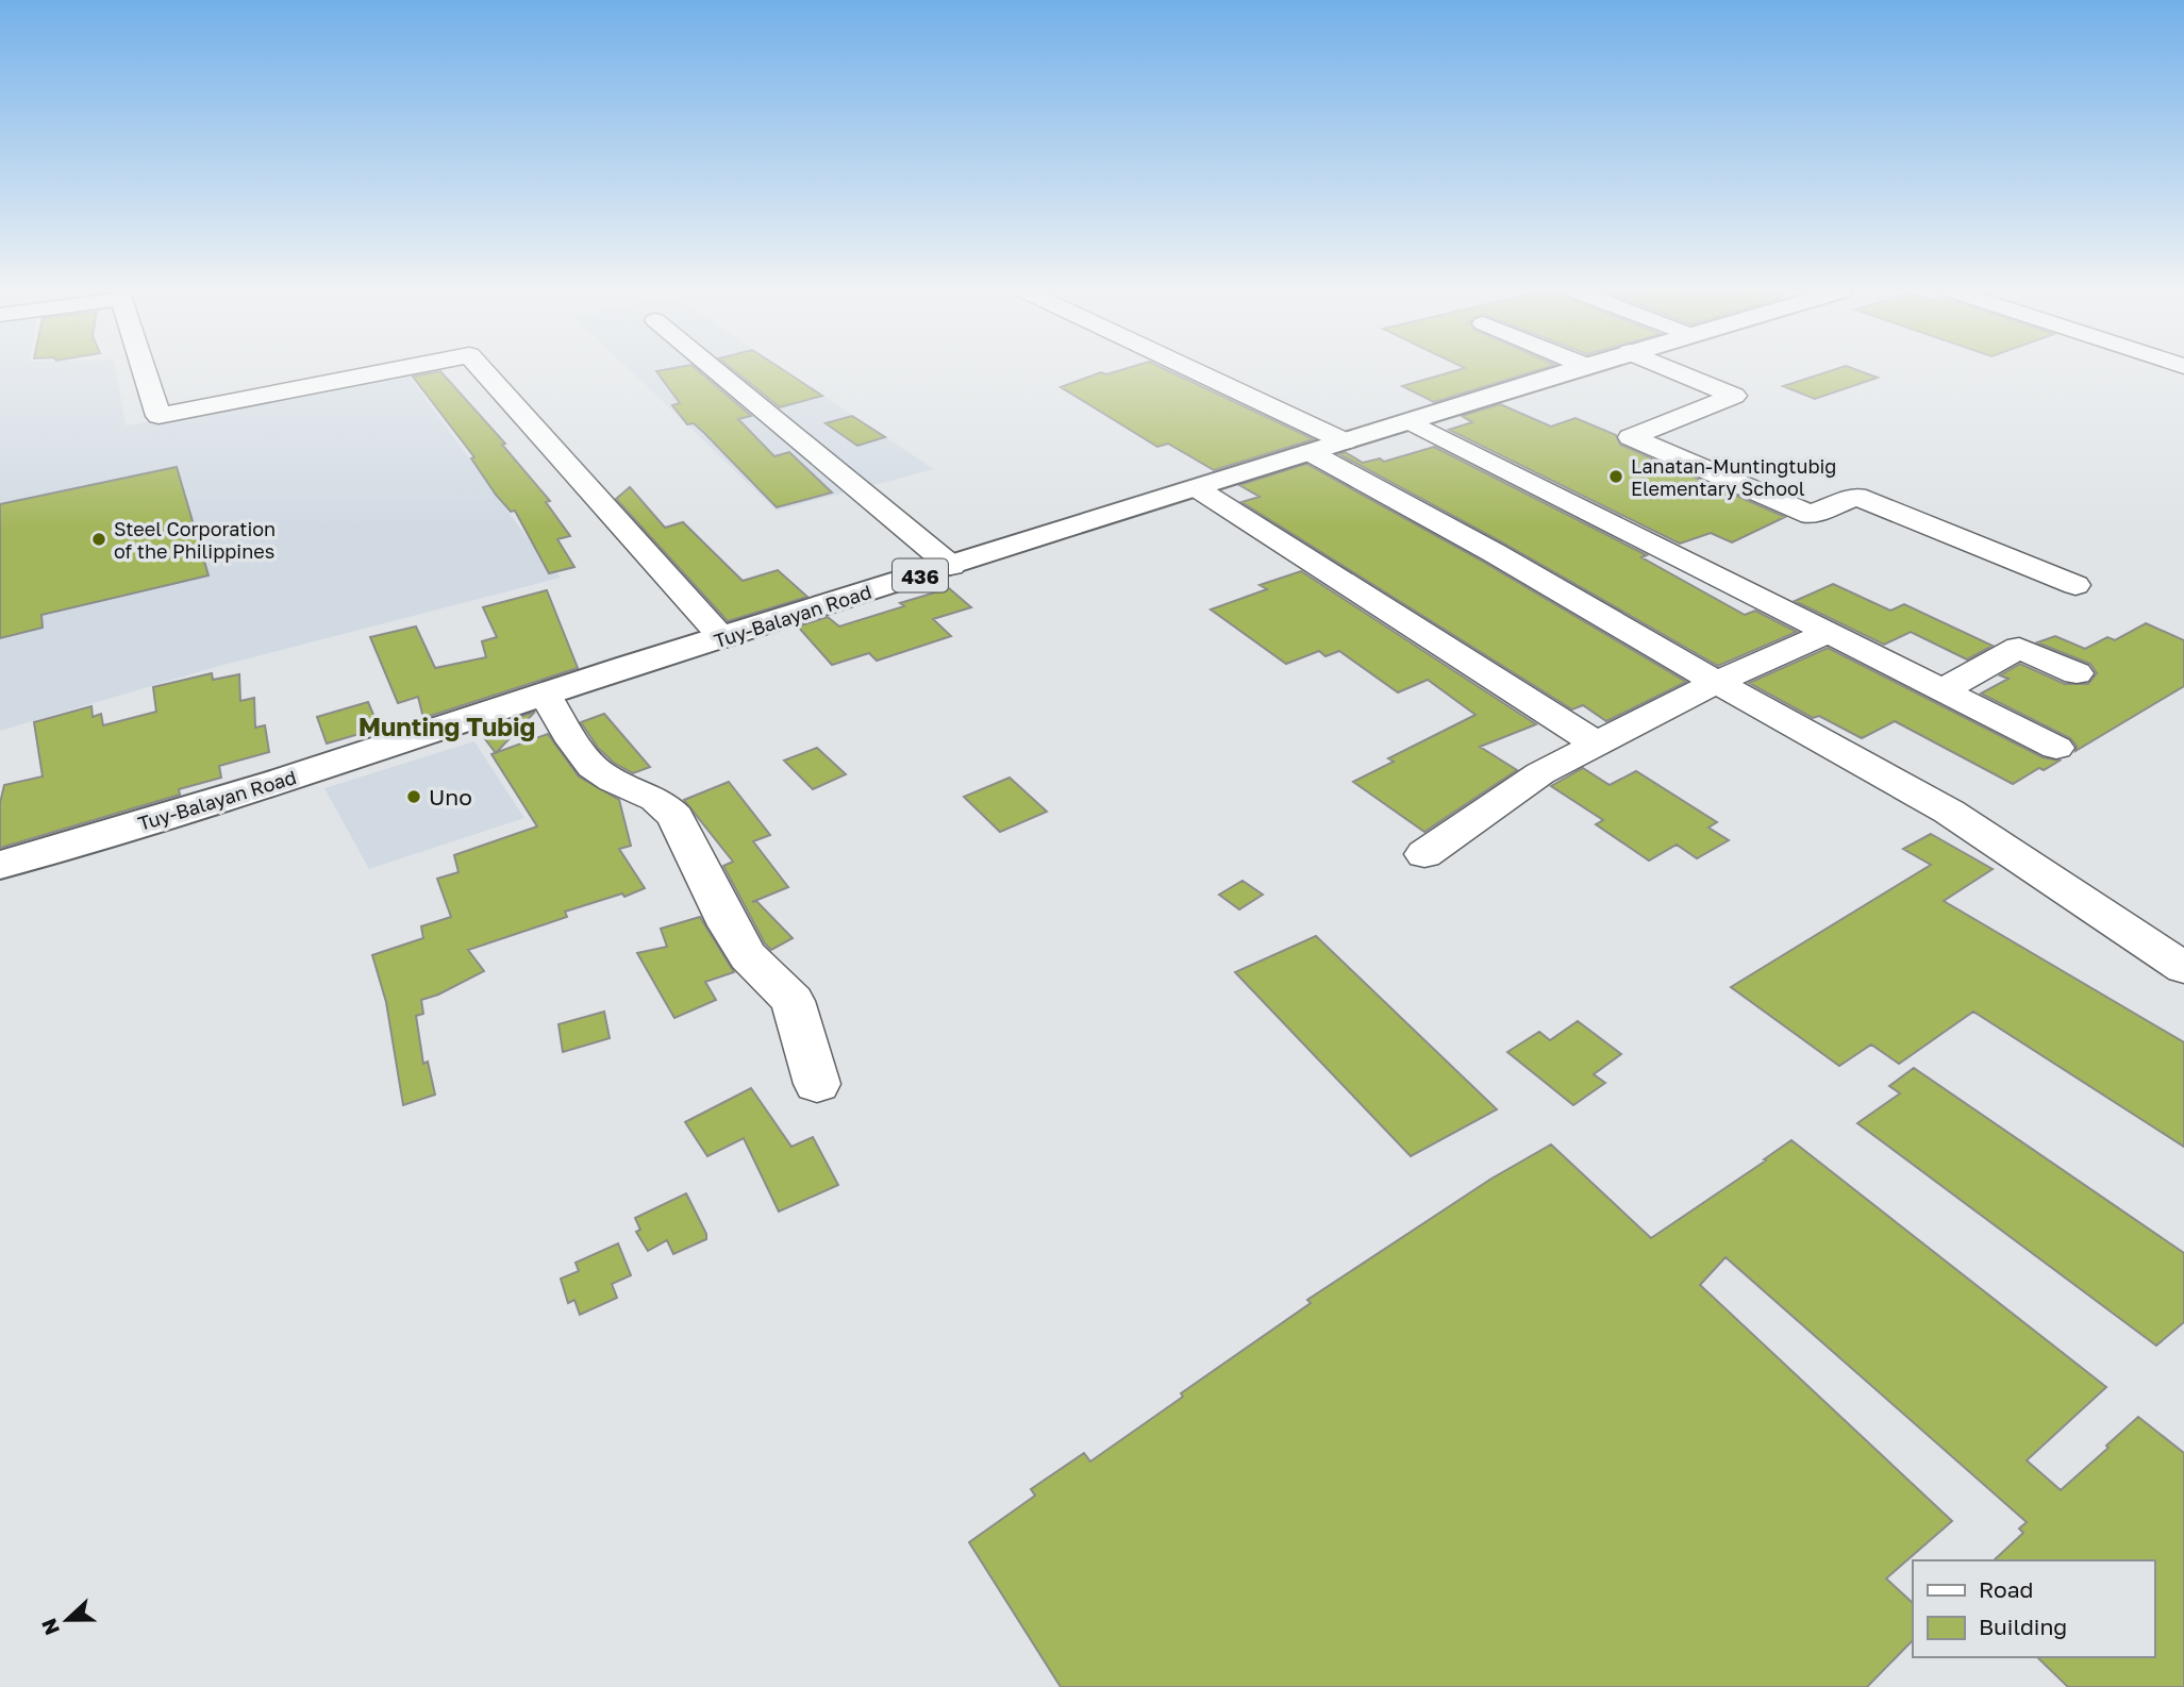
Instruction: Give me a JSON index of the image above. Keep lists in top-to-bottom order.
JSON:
{
  "streets": {
    "main road": ["436", "Tuy-Balayan Road"]
  },
  "districts": ["Munting Tubig"],
  "places": ["Lanatan-Muntingtubig Elementary School", "Steel Corporation of the Philippines", "Uno"],
  "legend": ["Road", "Building"],
  "north": "left"
}
